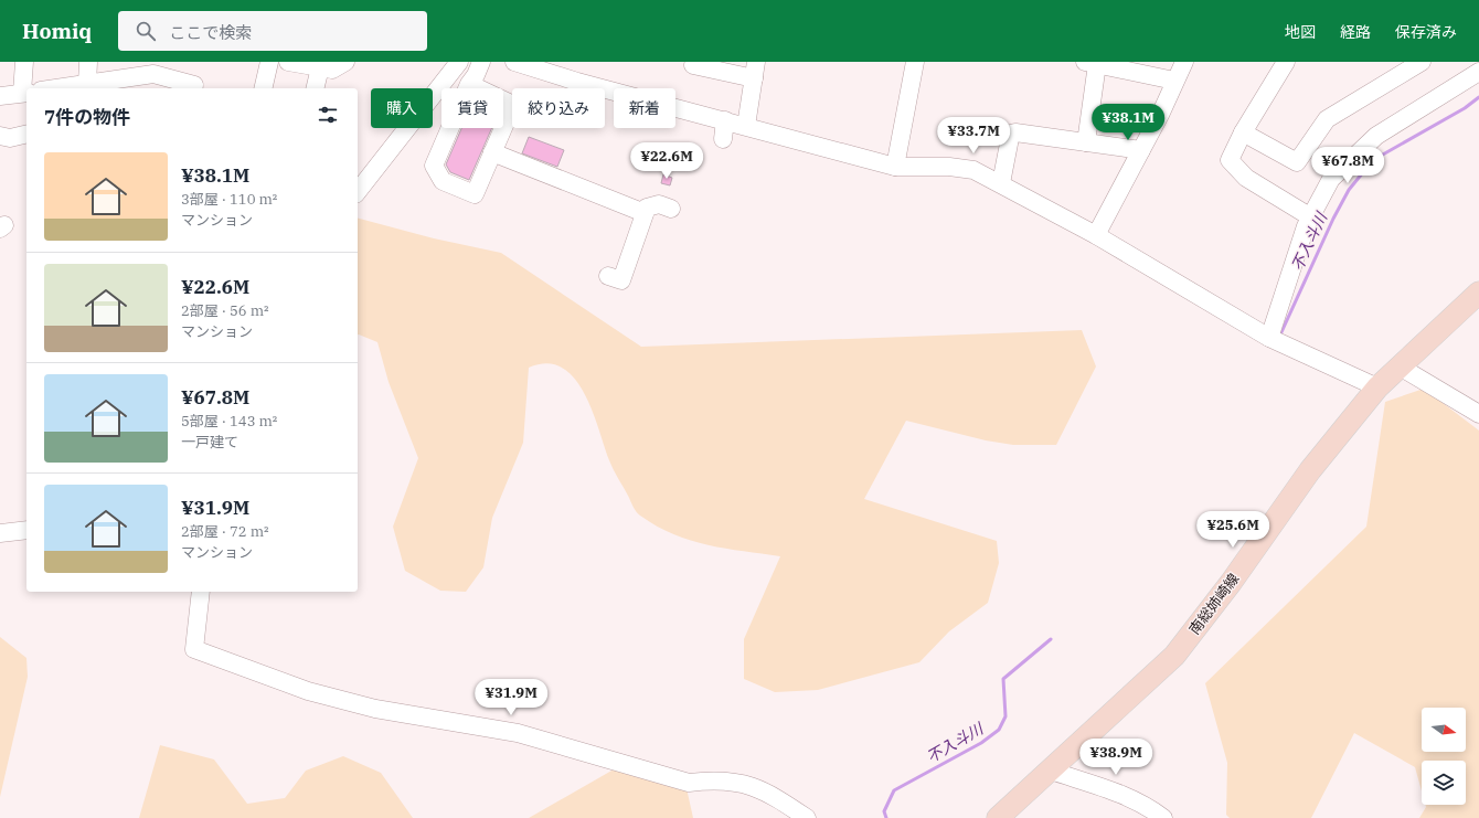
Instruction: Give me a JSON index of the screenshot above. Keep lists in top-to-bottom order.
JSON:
{
  "streets": {
    "main road": ["南総姉崎線"]
  },
  "water": ["不入斗川"],
  "north": "right",
  "page": {
    "header": "Homiq",
    "search": "ここで検索",
    "nav": ["地図", "経路", "保存済み"],
    "chip": [
      "購入",
      "賃貸",
      "絞り込み",
      "新着"
    ],
    "heading": "7件の物件",
    "price": [
      "¥38.1M",
      "¥33.7M",
      "¥22.6M",
      "¥67.8M",
      "¥25.6M",
      "¥31.9M",
      "¥38.9M"
    ],
    "list": [
      {
        "name": "¥38.1M",
        "note": "3部屋 · 110 m² · マンション"
      },
      {
        "name": "¥22.6M",
        "note": "2部屋 · 56 m² · マンション"
      },
      {
        "name": "¥67.8M",
        "note": "5部屋 · 143 m² · 一戸建て"
      },
      {
        "name": "¥31.9M",
        "note": "2部屋 · 72 m² · マンション"
      }
    ]
  }
}
